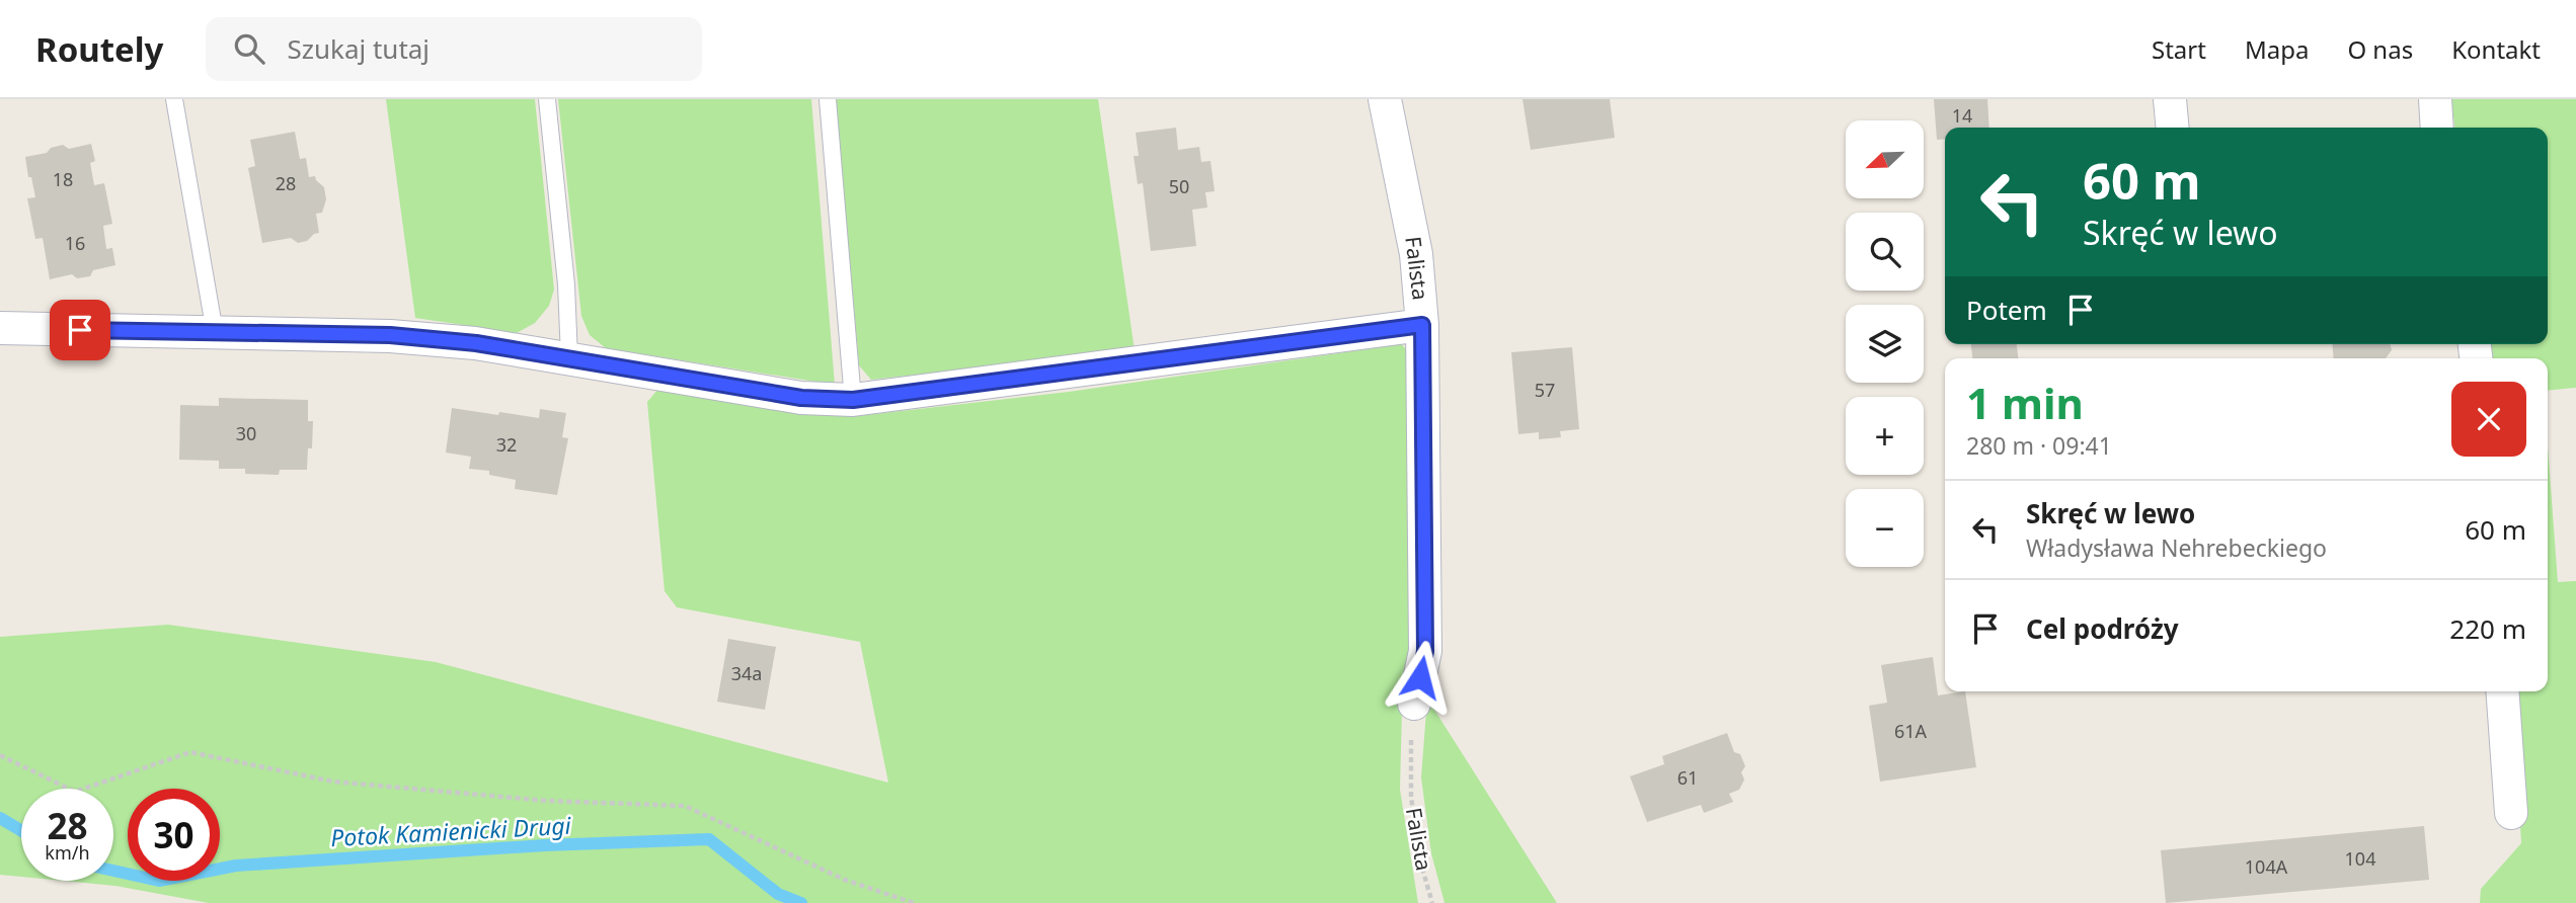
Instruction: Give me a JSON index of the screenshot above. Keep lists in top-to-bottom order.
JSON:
{
  "streets": {
    "street": ["Falista"]
  },
  "water": ["Potok Kamienicki Drugi"],
  "house_numbers": [
    "14",
    "18",
    "28",
    "50",
    "16",
    "57",
    "30",
    "32",
    "34a",
    "61A",
    "61",
    "104",
    "104A"
  ],
  "north": "bottom left",
  "page": {
    "header": "Routely",
    "search": "Szukaj tutaj",
    "nav": [
      "Start",
      "Mapa",
      "O nas",
      "Kontakt"
    ],
    "map_buttons": ["+", "−"],
    "turn": ["60 m", "Skręć w lewo"],
    "then": "Potem",
    "heading": ["1 min", "280 m · 09:41"],
    "list": [
      {
        "name": "Skręć w lewo",
        "note": "Władysława Nehrebeckiego",
        "value": "60 m"
      },
      {
        "name": "Cel podróży",
        "value": "220 m"
      }
    ],
    "speed": "28 km/h",
    "limit": "30"
  }
}
